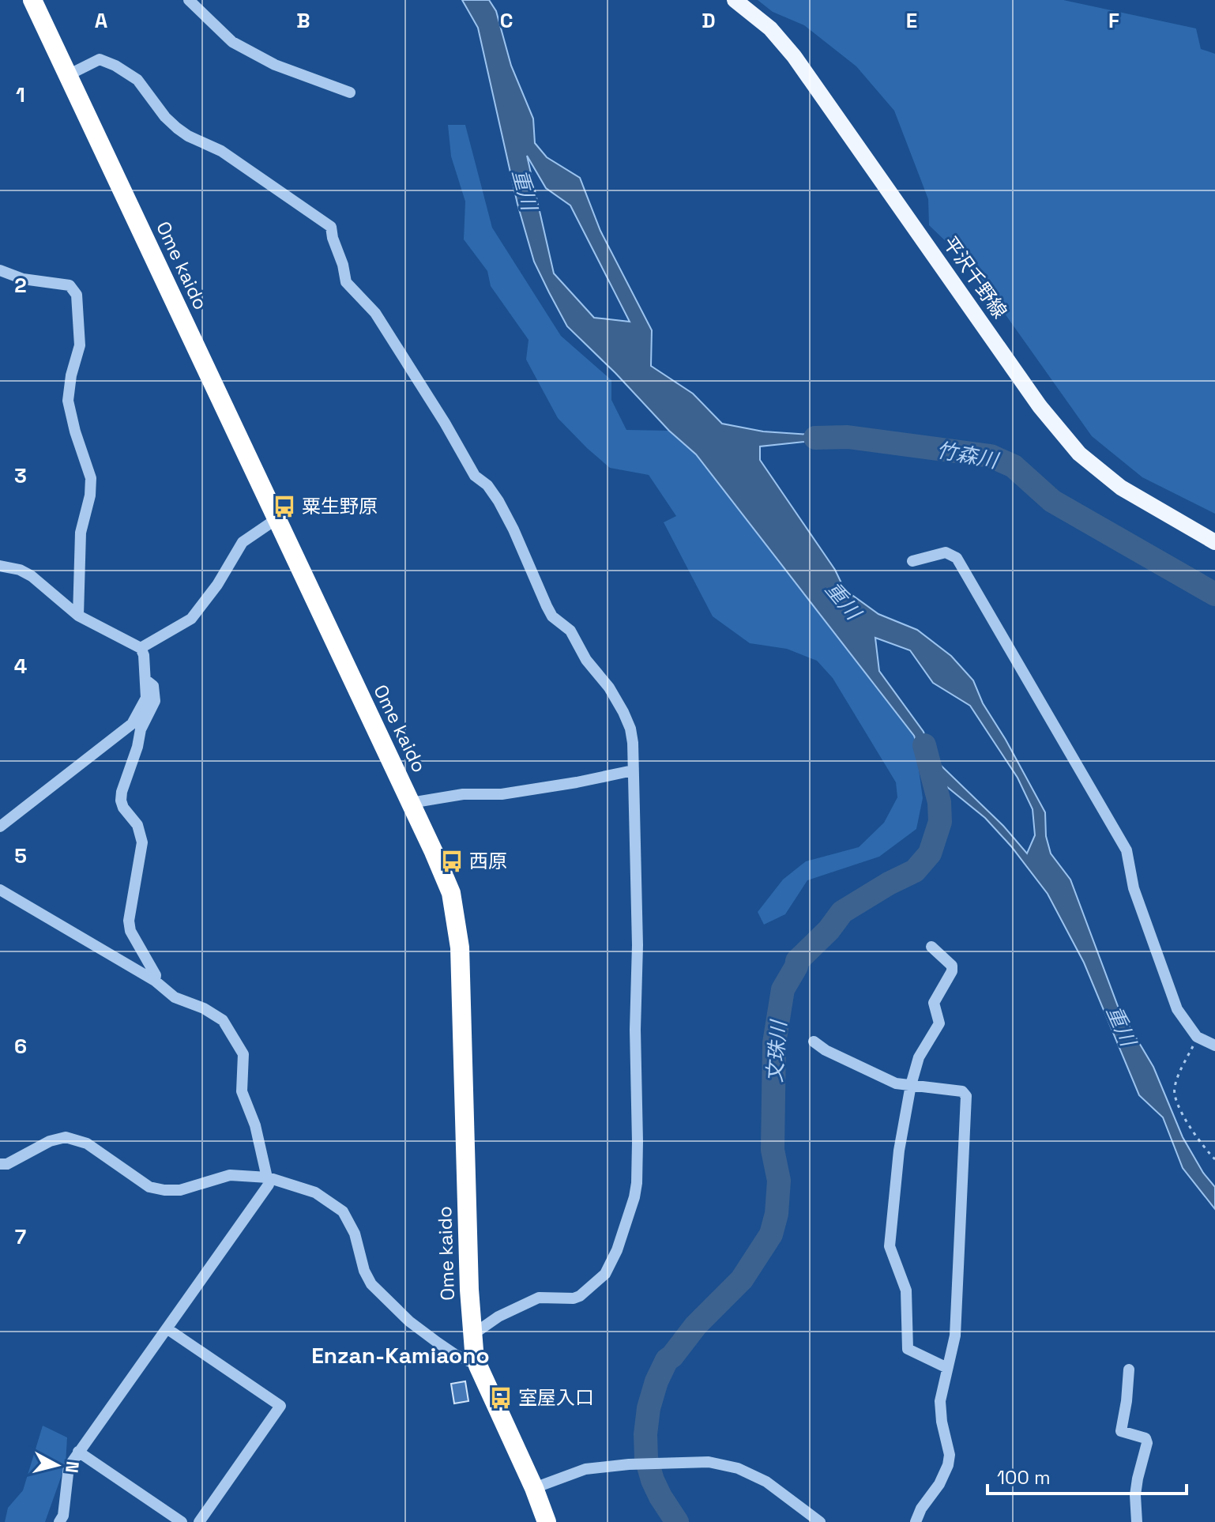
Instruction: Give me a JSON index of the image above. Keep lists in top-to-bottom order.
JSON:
{
  "streets": {
    "highway": ["Ome kaido"],
    "main road": ["平沢千野線"]
  },
  "districts": ["Enzan-Kamiaono"],
  "water": ["重川", "竹森川", "文珠川"],
  "places": {
    "bus stop": ["粟生野原", "西原", "室屋入口"]
  },
  "scale_bar": "100 m",
  "north": "right",
  "grid": {
    "columns": [
      "A",
      "B",
      "C",
      "D",
      "E",
      "F"
    ],
    "rows": [
      "1",
      "2",
      "3",
      "4",
      "5",
      "6",
      "7"
    ]
  }
}
